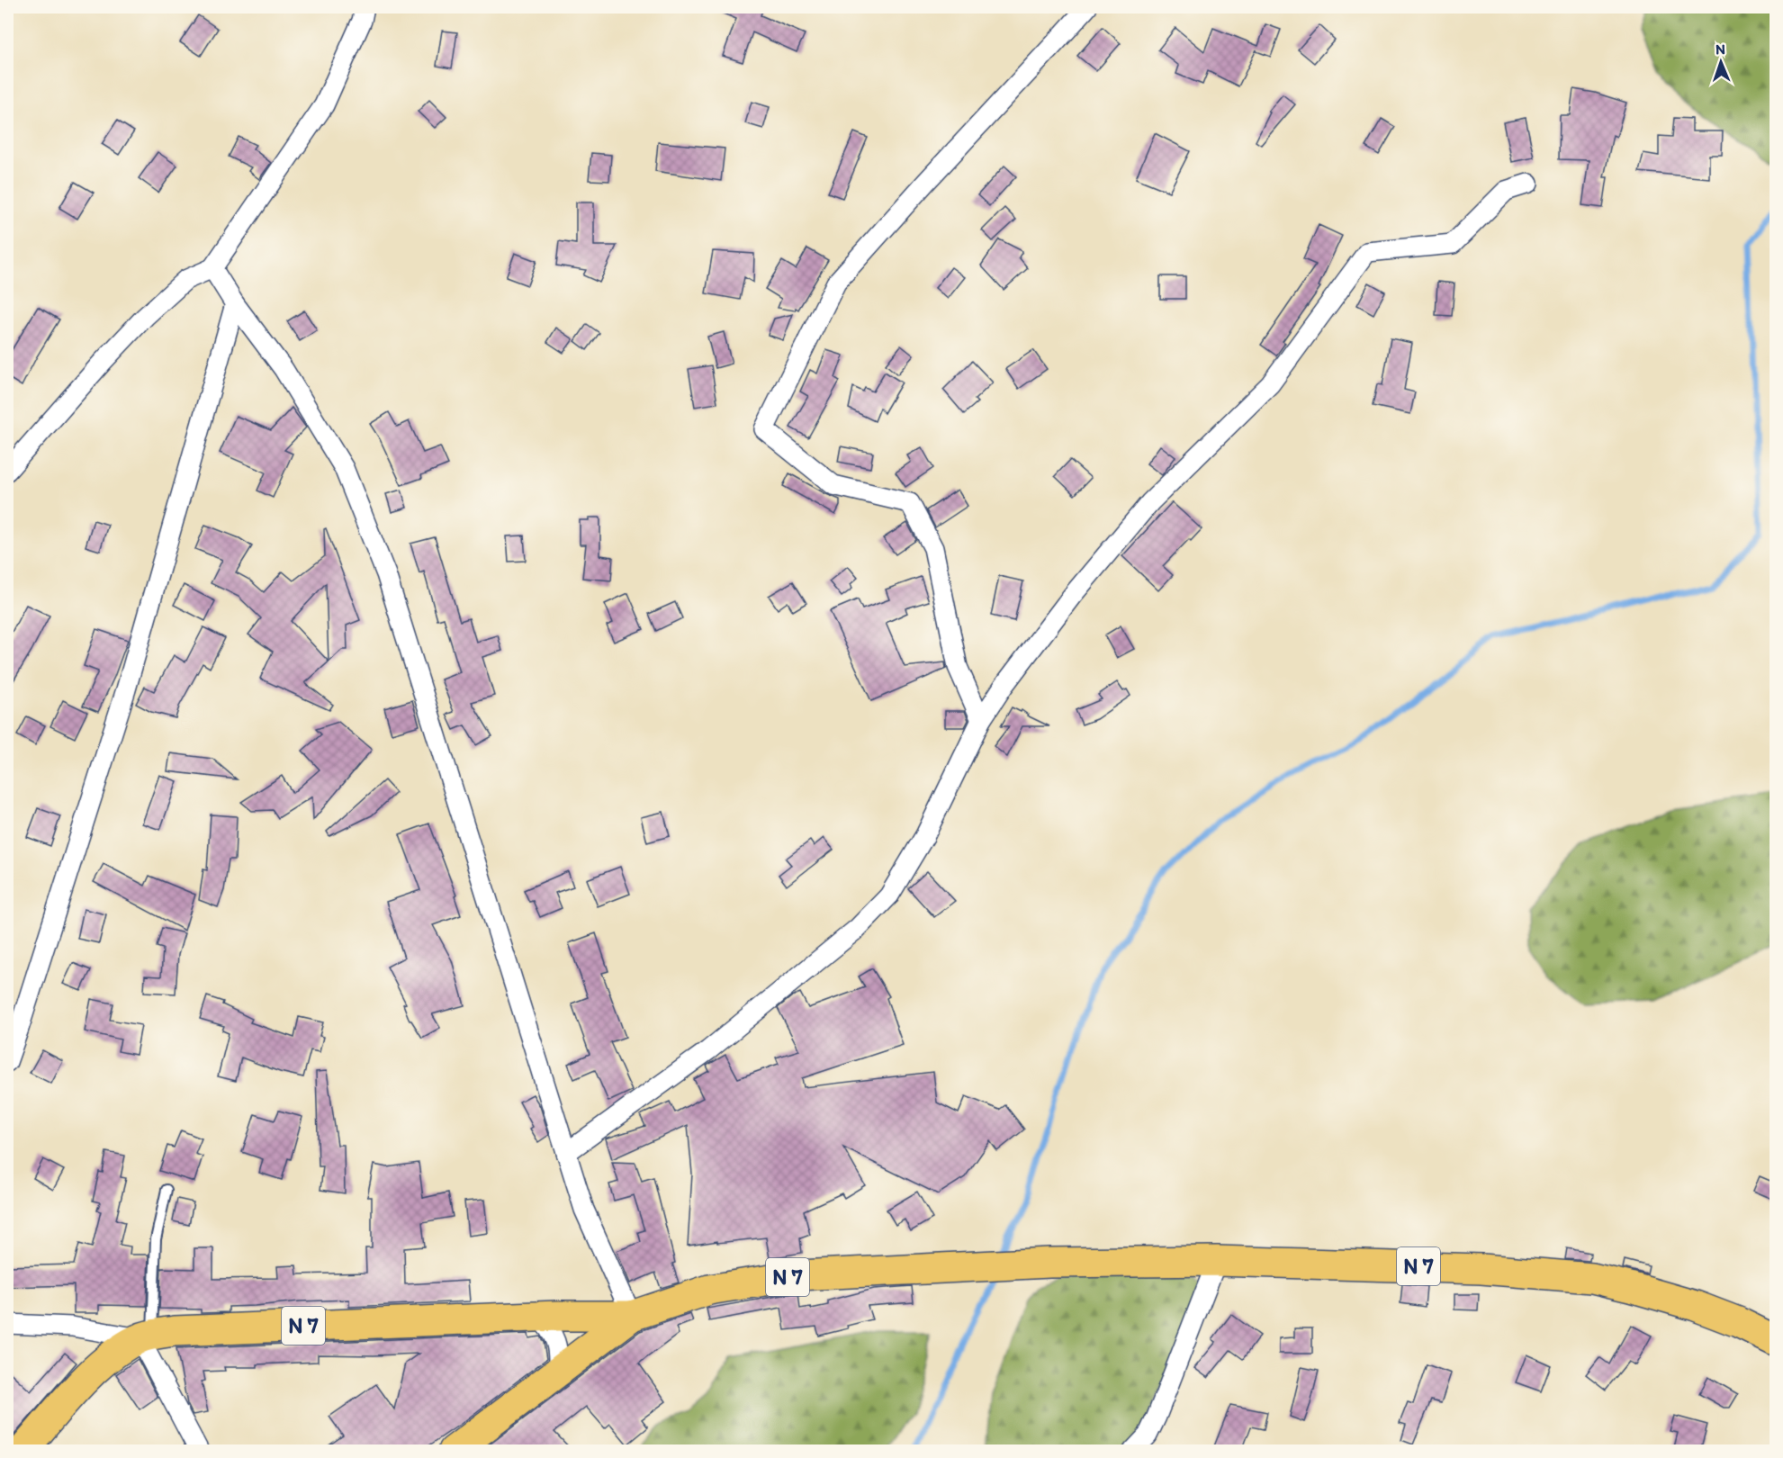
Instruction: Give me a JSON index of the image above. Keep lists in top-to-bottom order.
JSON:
{
  "streets": {
    "main road": ["N 7"]
  },
  "north": "top"
}
